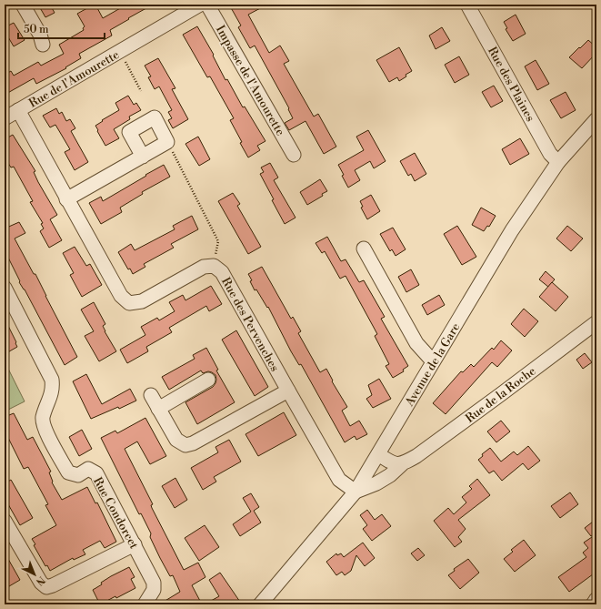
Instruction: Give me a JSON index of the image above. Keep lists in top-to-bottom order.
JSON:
{
  "streets": {
    "street": [
      "Rue de l'Amourette",
      "Impasse de l'Amourette",
      "Rue des Plaines",
      "Rue des Pervenches",
      "Avenue de la Gare",
      "Rue de la Roche",
      "Rue Condorcet"
    ]
  },
  "crossings": [
    ["Rue de l'Amourette", "Rue des Pervenches"],
    ["Rue des Plaines", "Avenue de la Gare"],
    ["Rue des Pervenches", "Avenue de la Gare"],
    ["Rue des Pervenches", "Rue de la Roche"],
    ["Avenue de la Gare", "Rue de la Roche"]
  ],
  "scale_bar": "50 m",
  "north": "bottom right"
}
